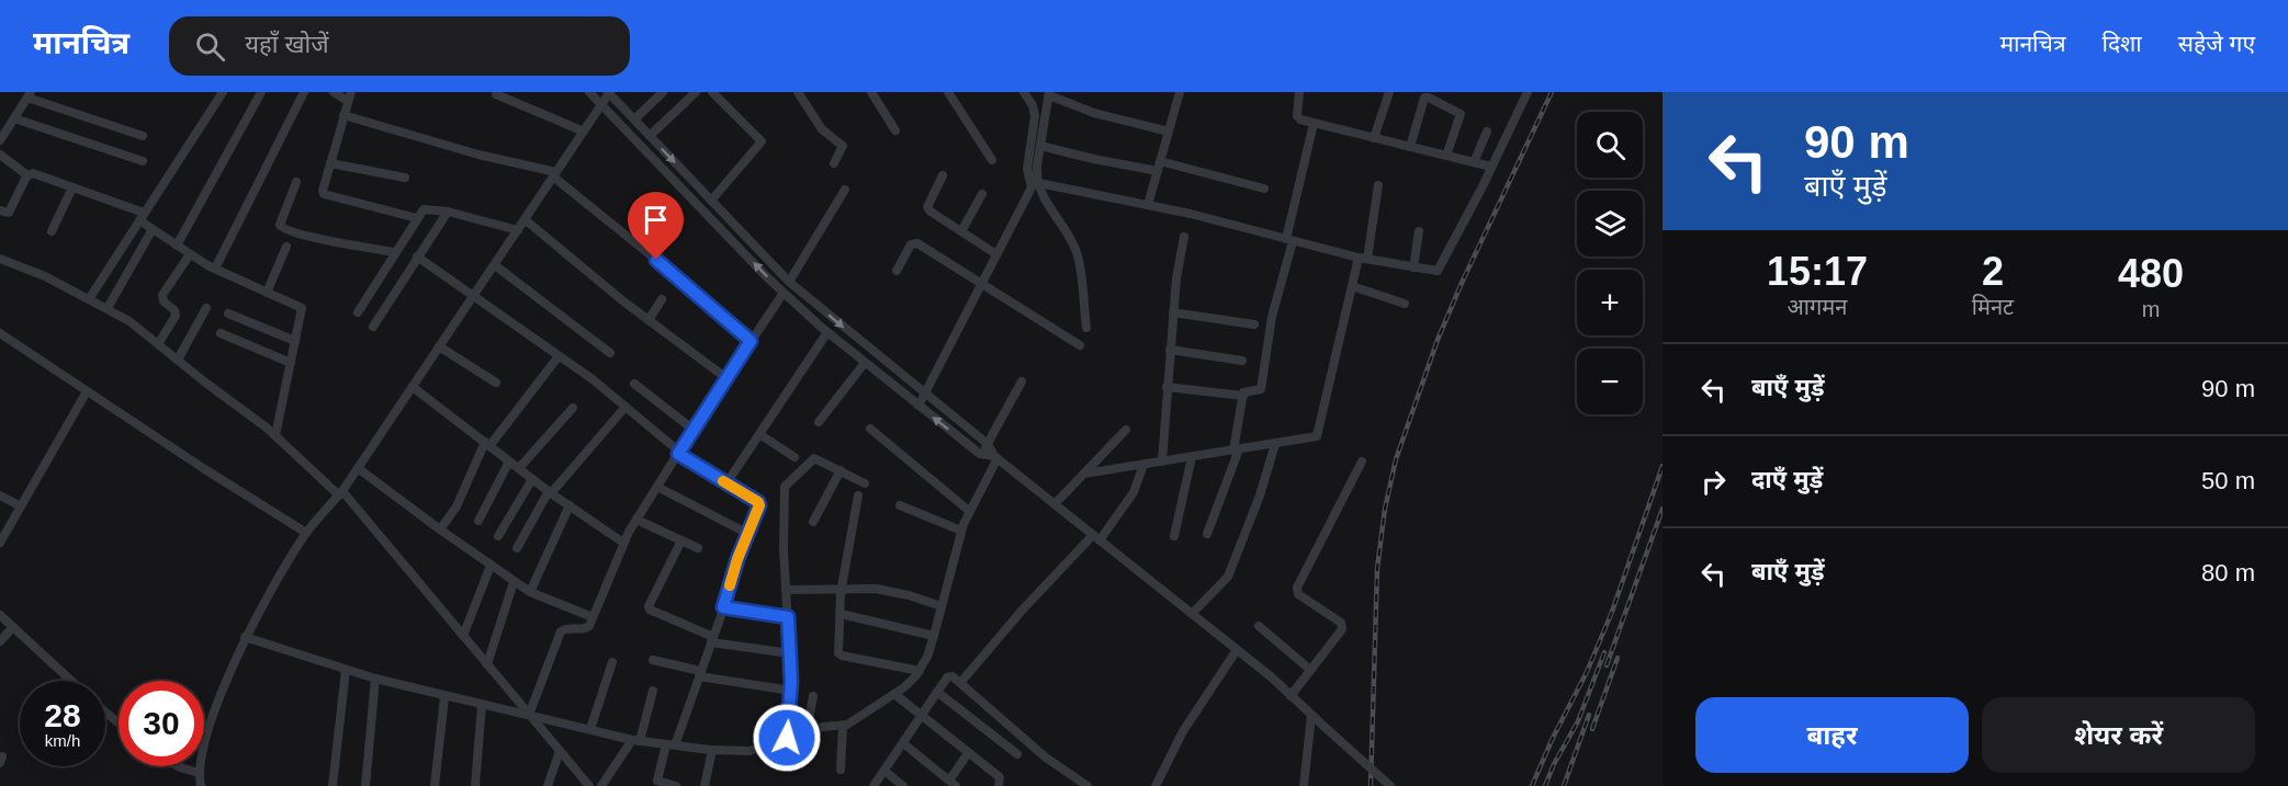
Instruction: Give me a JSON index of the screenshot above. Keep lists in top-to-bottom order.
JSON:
{
  "page": {
    "header": "मानचित्र",
    "search": "यहाँ खोजें",
    "nav": ["मानचित्र", "दिशा", "सहेजे गए"],
    "turn": ["90 m", "बाएँ मुड़ें"],
    "map_buttons": ["+", "−"],
    "eta": [
      "15:17",
      "आगमन",
      "2",
      "मिनट",
      "480",
      "m"
    ],
    "list": [
      {
        "name": "बाएँ मुड़ें",
        "value": "90 m"
      },
      {
        "name": "दाएँ मुड़ें",
        "value": "50 m"
      },
      {
        "name": "बाएँ मुड़ें",
        "value": "80 m"
      }
    ],
    "speed": "28 km/h",
    "limit": "30",
    "buttons": ["बाहर", "शेयर करें"]
  }
}
